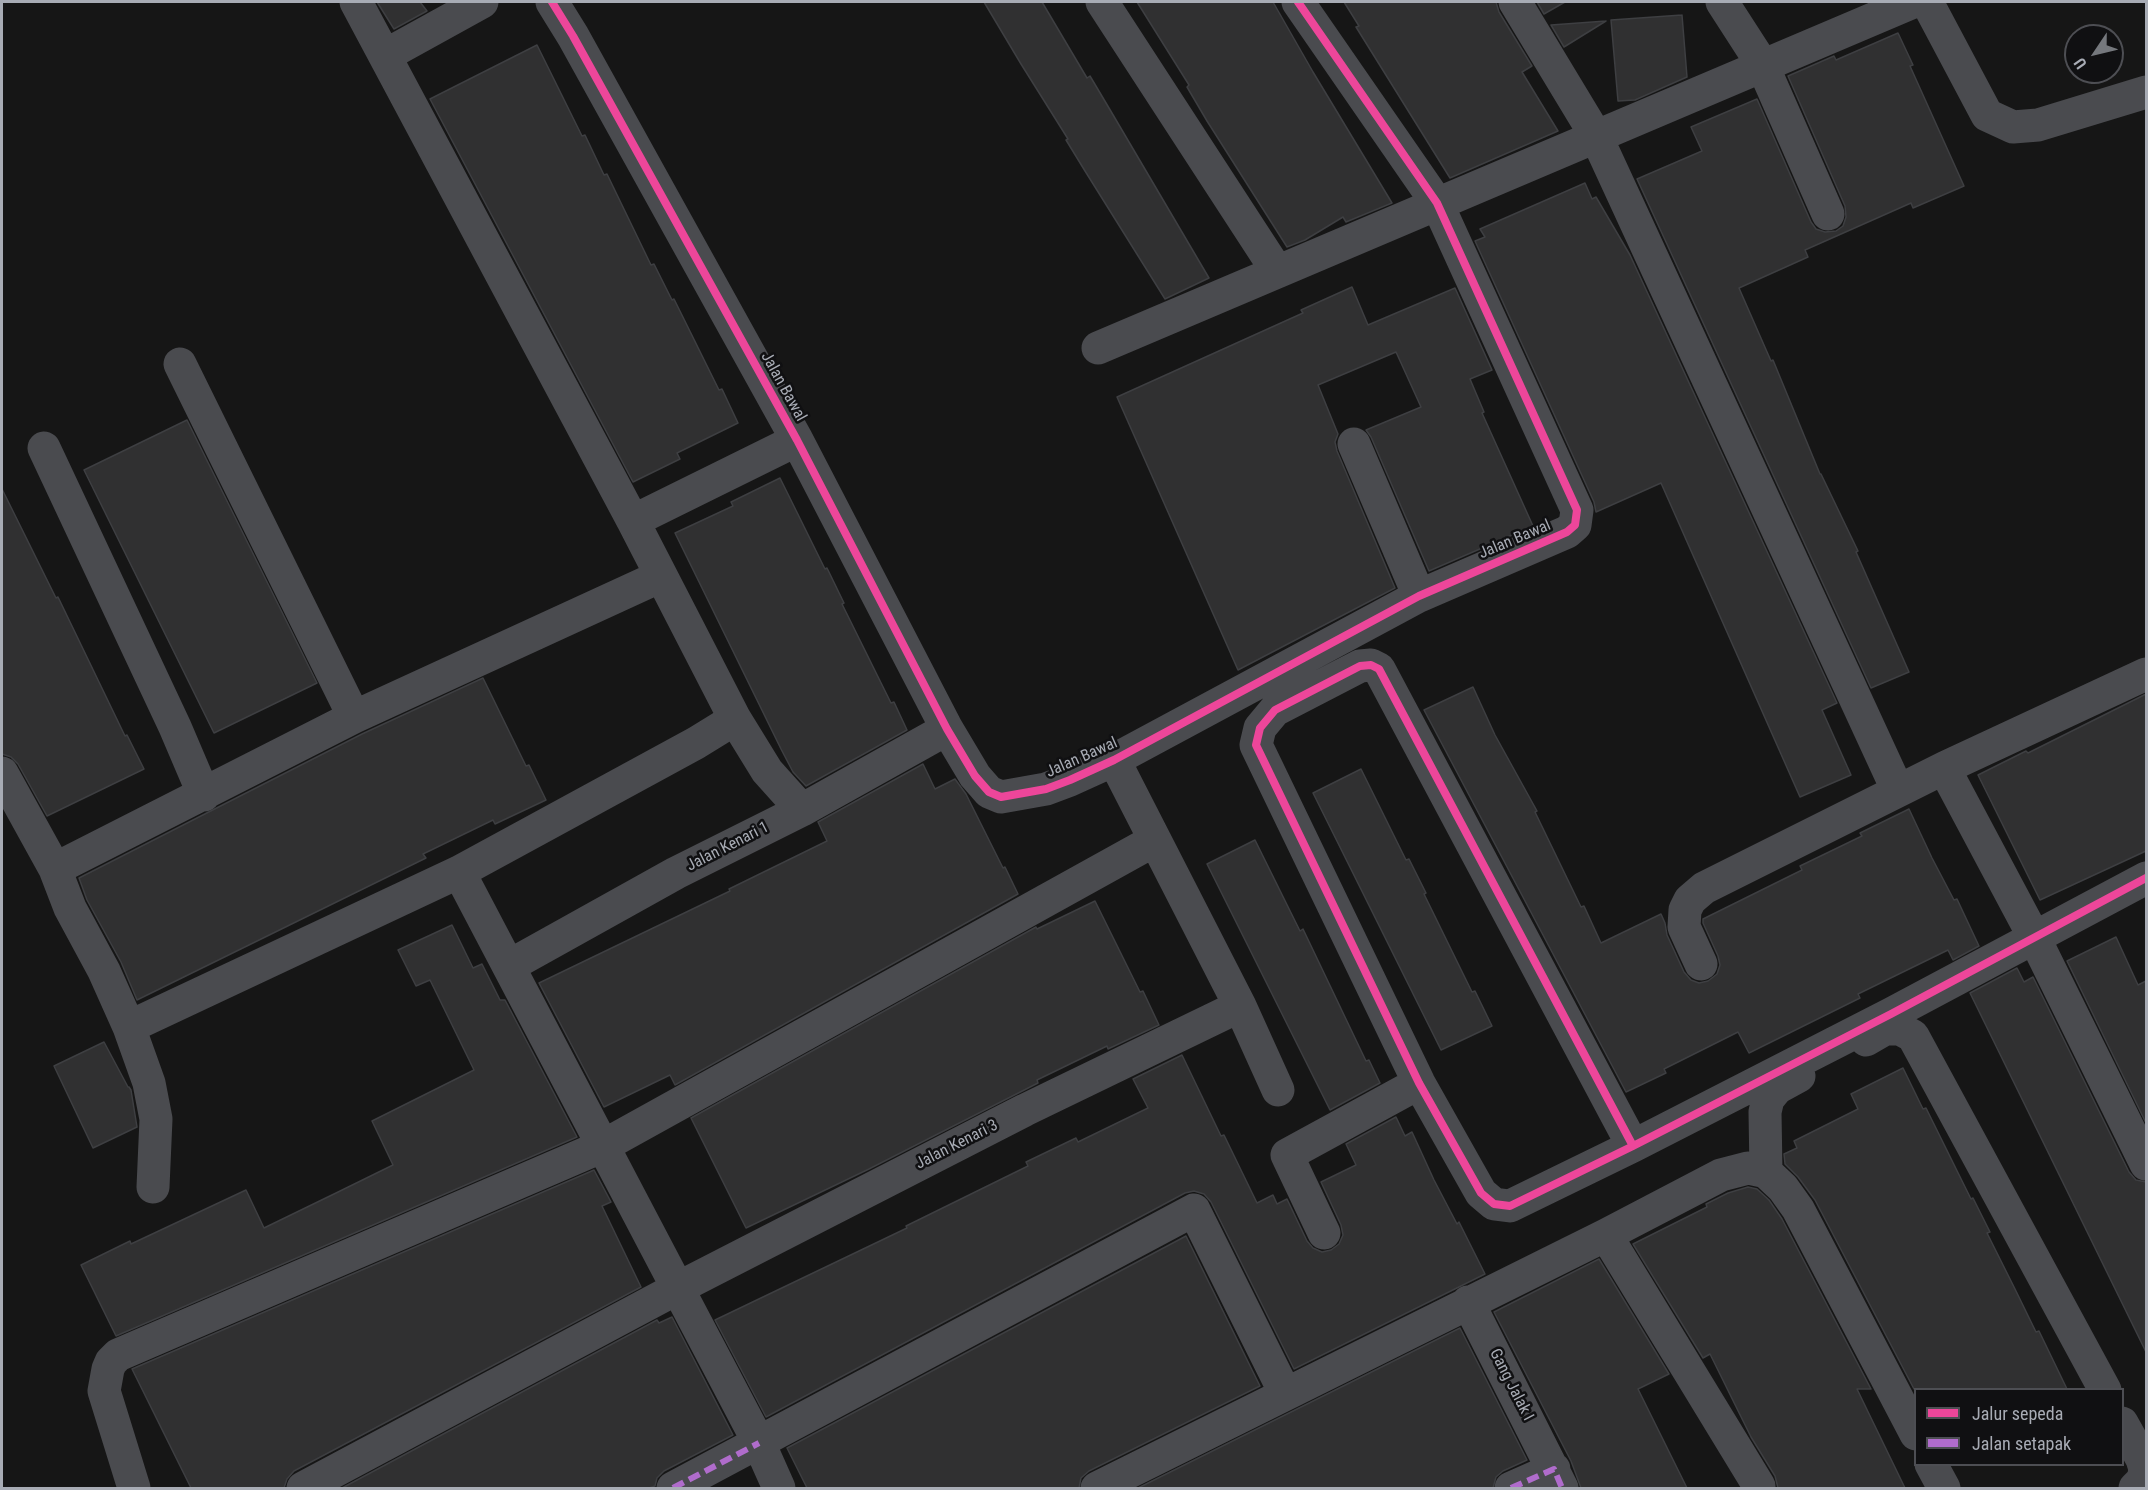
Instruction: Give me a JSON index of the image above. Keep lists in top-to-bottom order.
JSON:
{
  "streets": {
    "street": [
      "Jalan Bawal",
      "Jalan Kenari 1",
      "Jalan Kenari 3",
      "Gang Jalak I"
    ]
  },
  "crossings": [
    ["Jalan Bawal", "Jalan Kenari 1"]
  ],
  "legend": ["Jalur sepeda", "Jalan setapak"],
  "north": "bottom left"
}
